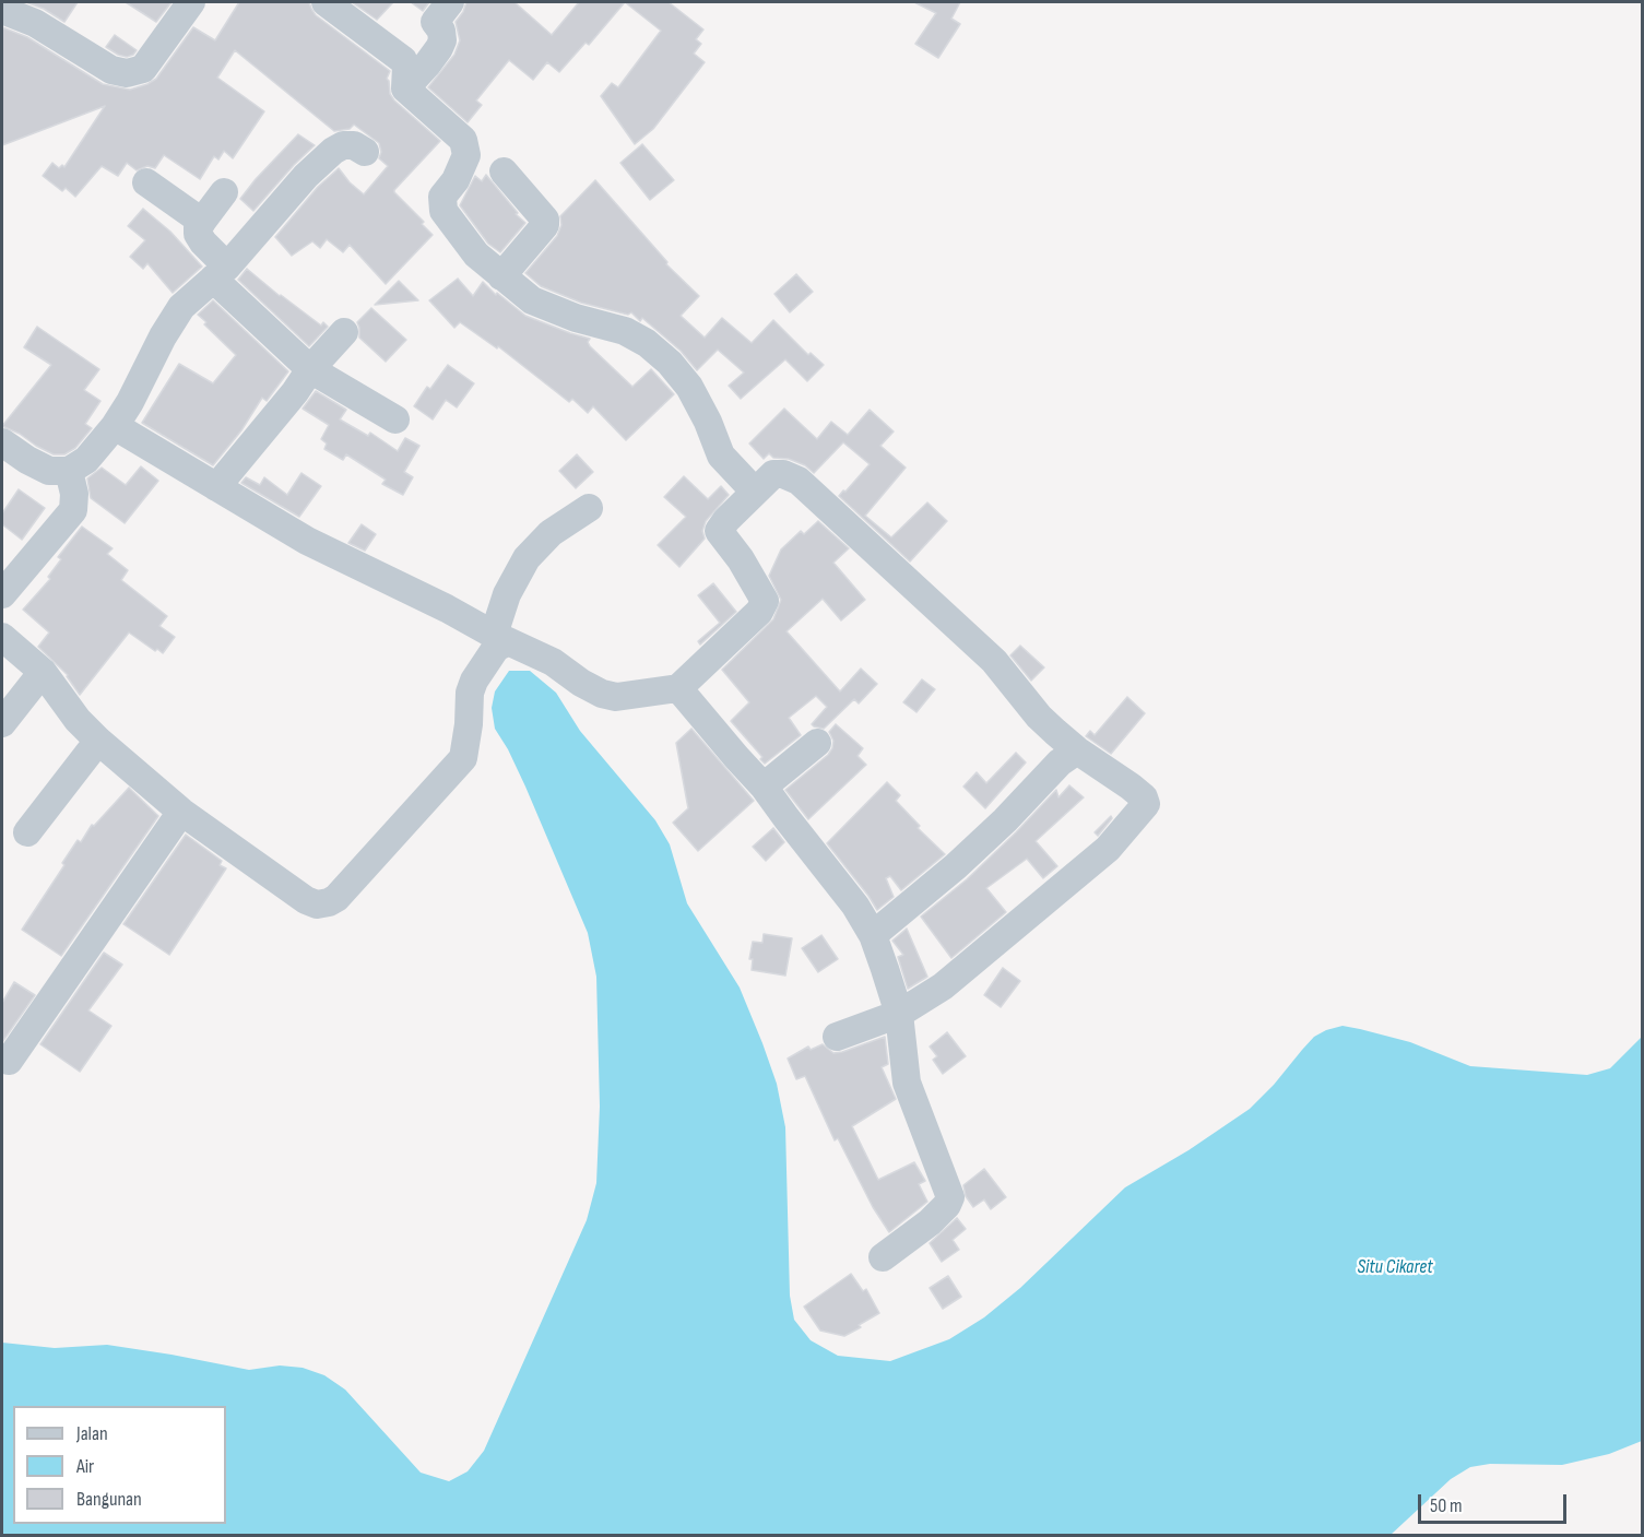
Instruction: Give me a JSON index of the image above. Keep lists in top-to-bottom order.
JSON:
{
  "water": ["Situ Cikaret"],
  "legend": ["Jalan", "Air", "Bangunan"],
  "scale_bar": "50 m"
}
